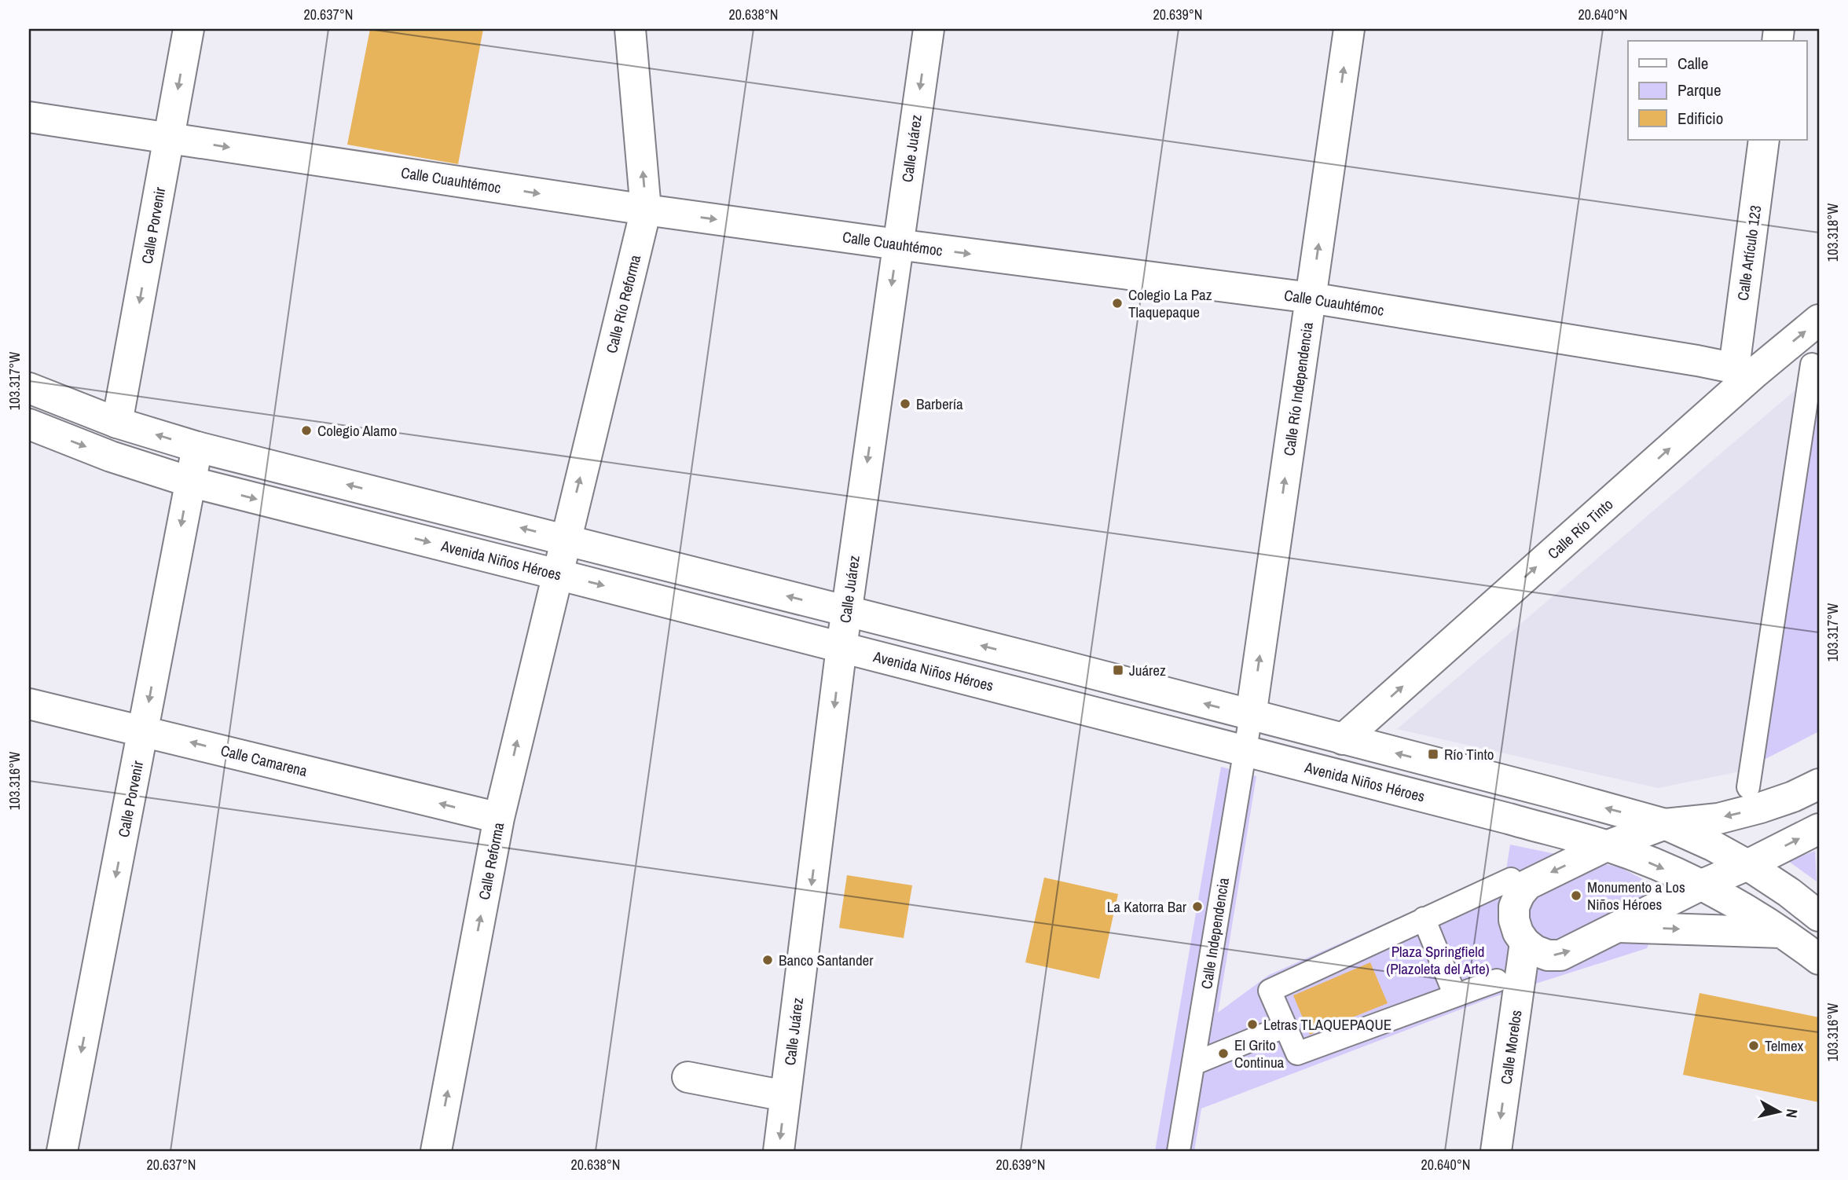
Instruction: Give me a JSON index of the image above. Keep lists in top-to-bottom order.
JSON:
{
  "streets": {
    "street": [
      "Calle Juárez",
      "Calle Cuauhtémoc",
      "Calle Porvenir",
      "Calle Artículo 123",
      "Calle Río Reforma",
      "Calle Río Independencia",
      "Calle Río Tinto",
      "Avenida Niños Héroes",
      "Calle Camarena",
      "Calle Reforma",
      "Calle Independencia",
      "Calle Morelos"
    ]
  },
  "crossings": [
    ["Calle Juárez", "Calle Cuauhtémoc"],
    ["Calle Juárez", "Avenida Niños Héroes"],
    ["Calle Cuauhtémoc", "Calle Porvenir"],
    ["Calle Cuauhtémoc", "Calle Artículo 123"],
    ["Calle Cuauhtémoc", "Calle Río Reforma"],
    ["Calle Cuauhtémoc", "Calle Río Independencia"],
    ["Calle Cuauhtémoc", "Calle Río Tinto"],
    ["Calle Porvenir", "Avenida Niños Héroes"],
    ["Calle Porvenir", "Calle Camarena"],
    ["Calle Artículo 123", "Calle Río Tinto"],
    ["Calle Río Reforma", "Avenida Niños Héroes"],
    ["Calle Río Reforma", "Calle Reforma"],
    ["Calle Río Independencia", "Calle Independencia"],
    ["Avenida Niños Héroes", "Calle Reforma"],
    ["Avenida Niños Héroes", "Calle Independencia"],
    ["Calle Camarena", "Calle Reforma"]
  ],
  "one_way": [
    "Calle Juárez",
    "Calle Cuauhtémoc",
    "Calle Porvenir",
    "Calle Río Reforma",
    "Calle Río Independencia",
    "Calle Río Tinto",
    "Calle Camarena",
    "Calle Reforma",
    "Calle Morelos"
  ],
  "parks": ["Plaza Springfield (Plazoleta del Arte)"],
  "places": {
    "other": [
      "Colegio La Paz Tlaquepaque",
      "Barbería",
      "Colegio Alamo",
      "Monumento a Los Niños Héroes",
      "La Katorra Bar",
      "Banco Santander",
      "Letras TLAQUEPAQUE",
      "Telmex",
      "El Grito Continua"
    ],
    "transit": ["Juárez", "Río Tinto"]
  },
  "legend": ["Calle", "Parque", "Edificio"],
  "north": "right",
  "coordinates": [
    "20.637°N",
    "20.638°N",
    "20.639°N",
    "20.640°N",
    "103.318°W",
    "103.317°W",
    "103.316°W"
  ]
}
